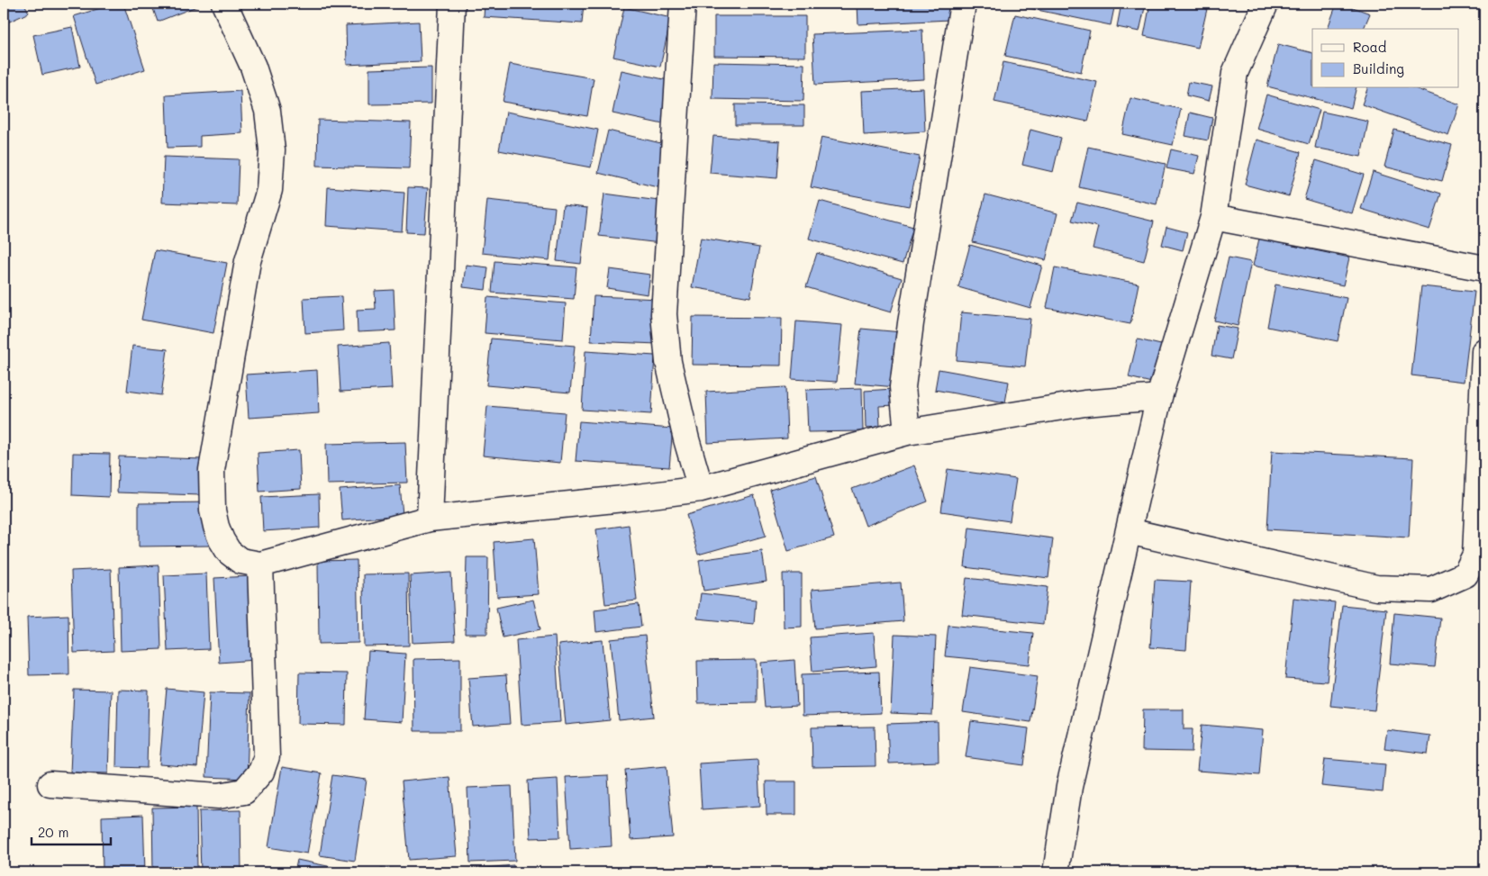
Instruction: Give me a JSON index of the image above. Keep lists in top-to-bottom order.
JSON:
{
  "legend": ["Road", "Building"],
  "scale_bar": "20 m"
}
